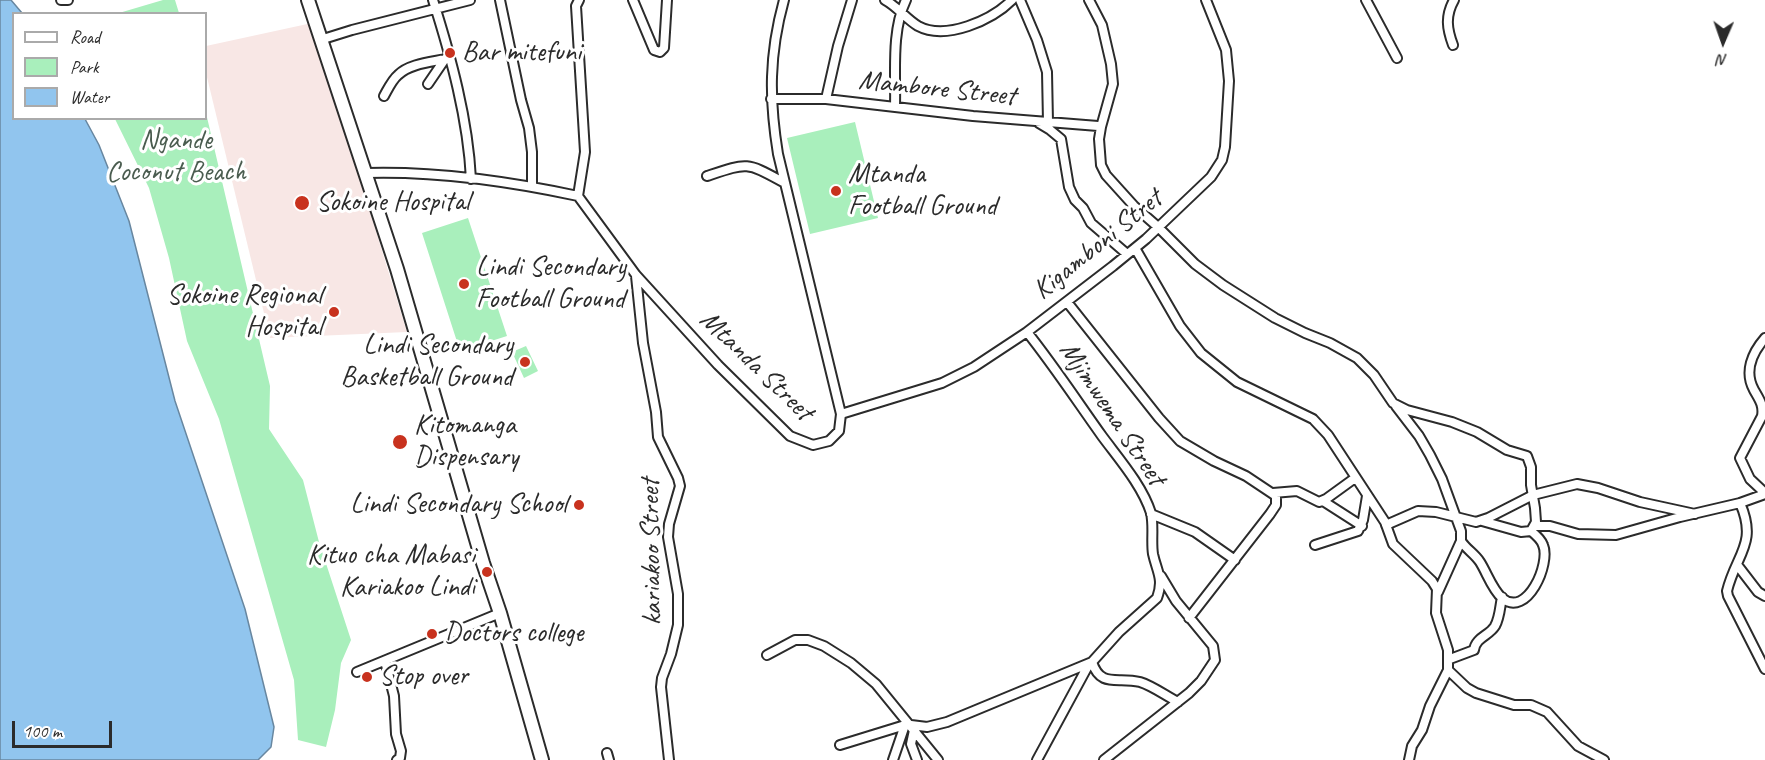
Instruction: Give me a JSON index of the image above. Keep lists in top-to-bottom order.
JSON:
{
  "streets": {
    "street": [
      "Mambore Street",
      "Kigamboni Stret",
      "Mtanda Street",
      "Mjimwema Street",
      "kariakoo Street"
    ]
  },
  "crossings": [
    ["Mambore Street", "Mtanda Street"],
    ["Kigamboni Stret", "Mtanda Street"],
    ["Kigamboni Stret", "Mjimwema Street"],
    ["Mtanda Street", "kariakoo Street"]
  ],
  "parks": ["Ngande Coconut Beach"],
  "places": [
    "Bar mitefuni",
    "Mtanda Football Ground",
    "Sokoine Hospital",
    "Lindi Secondary Football Ground",
    "Sokoine Regional Hospital",
    "Lindi Secondary Basketball Ground",
    "Kitomanga Dispensary",
    "Lindi Secondary School",
    "Kituo cha Mabasi Kariakoo Lindi",
    "Doctors college",
    "Stop over"
  ],
  "legend": ["Road", "Park", "Water"],
  "scale_bar": "100 m",
  "north": "bottom"
}
